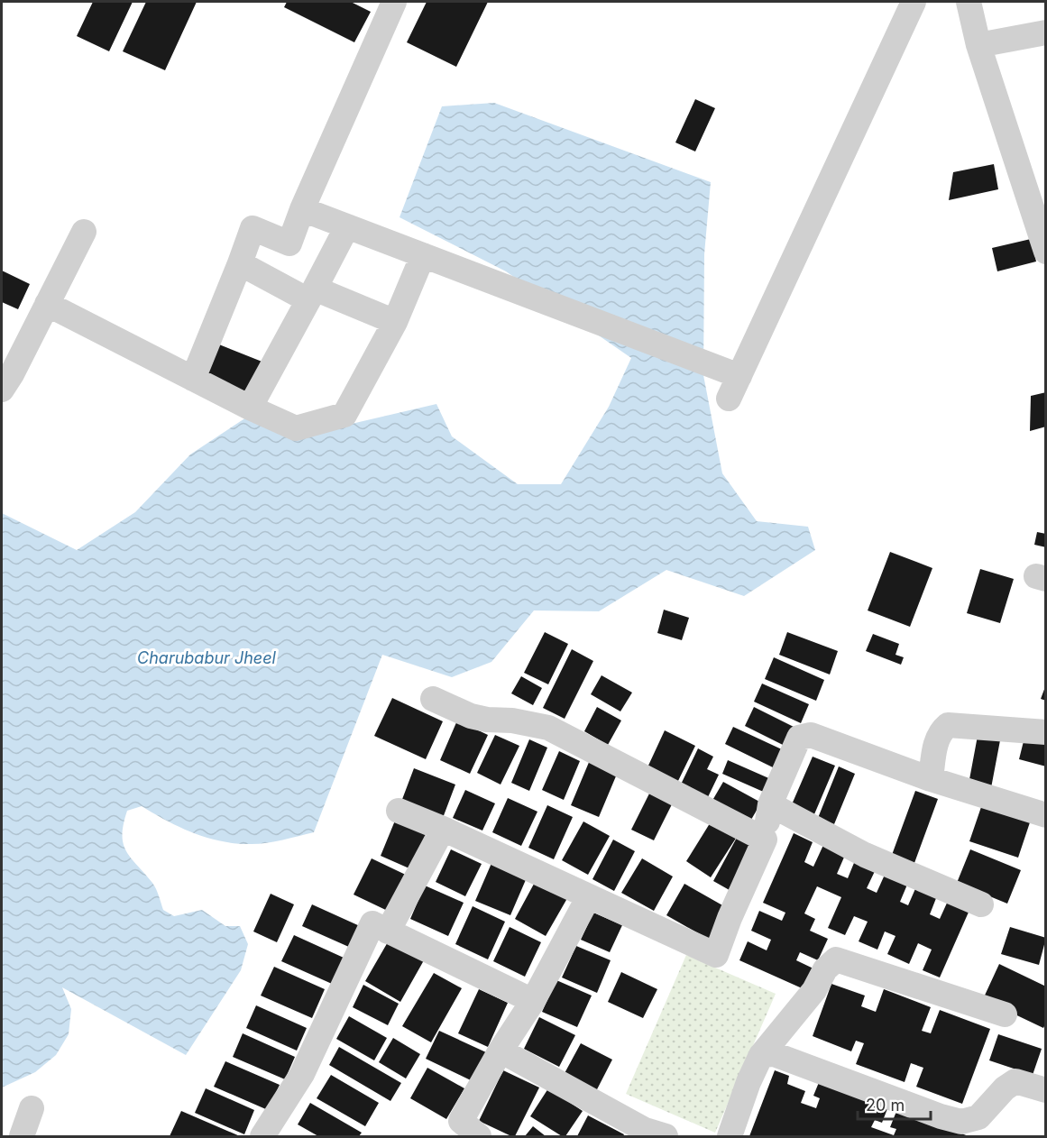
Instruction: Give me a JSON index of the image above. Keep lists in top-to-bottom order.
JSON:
{
  "water": ["Charubabur Jheel"],
  "scale_bar": "20 m"
}
